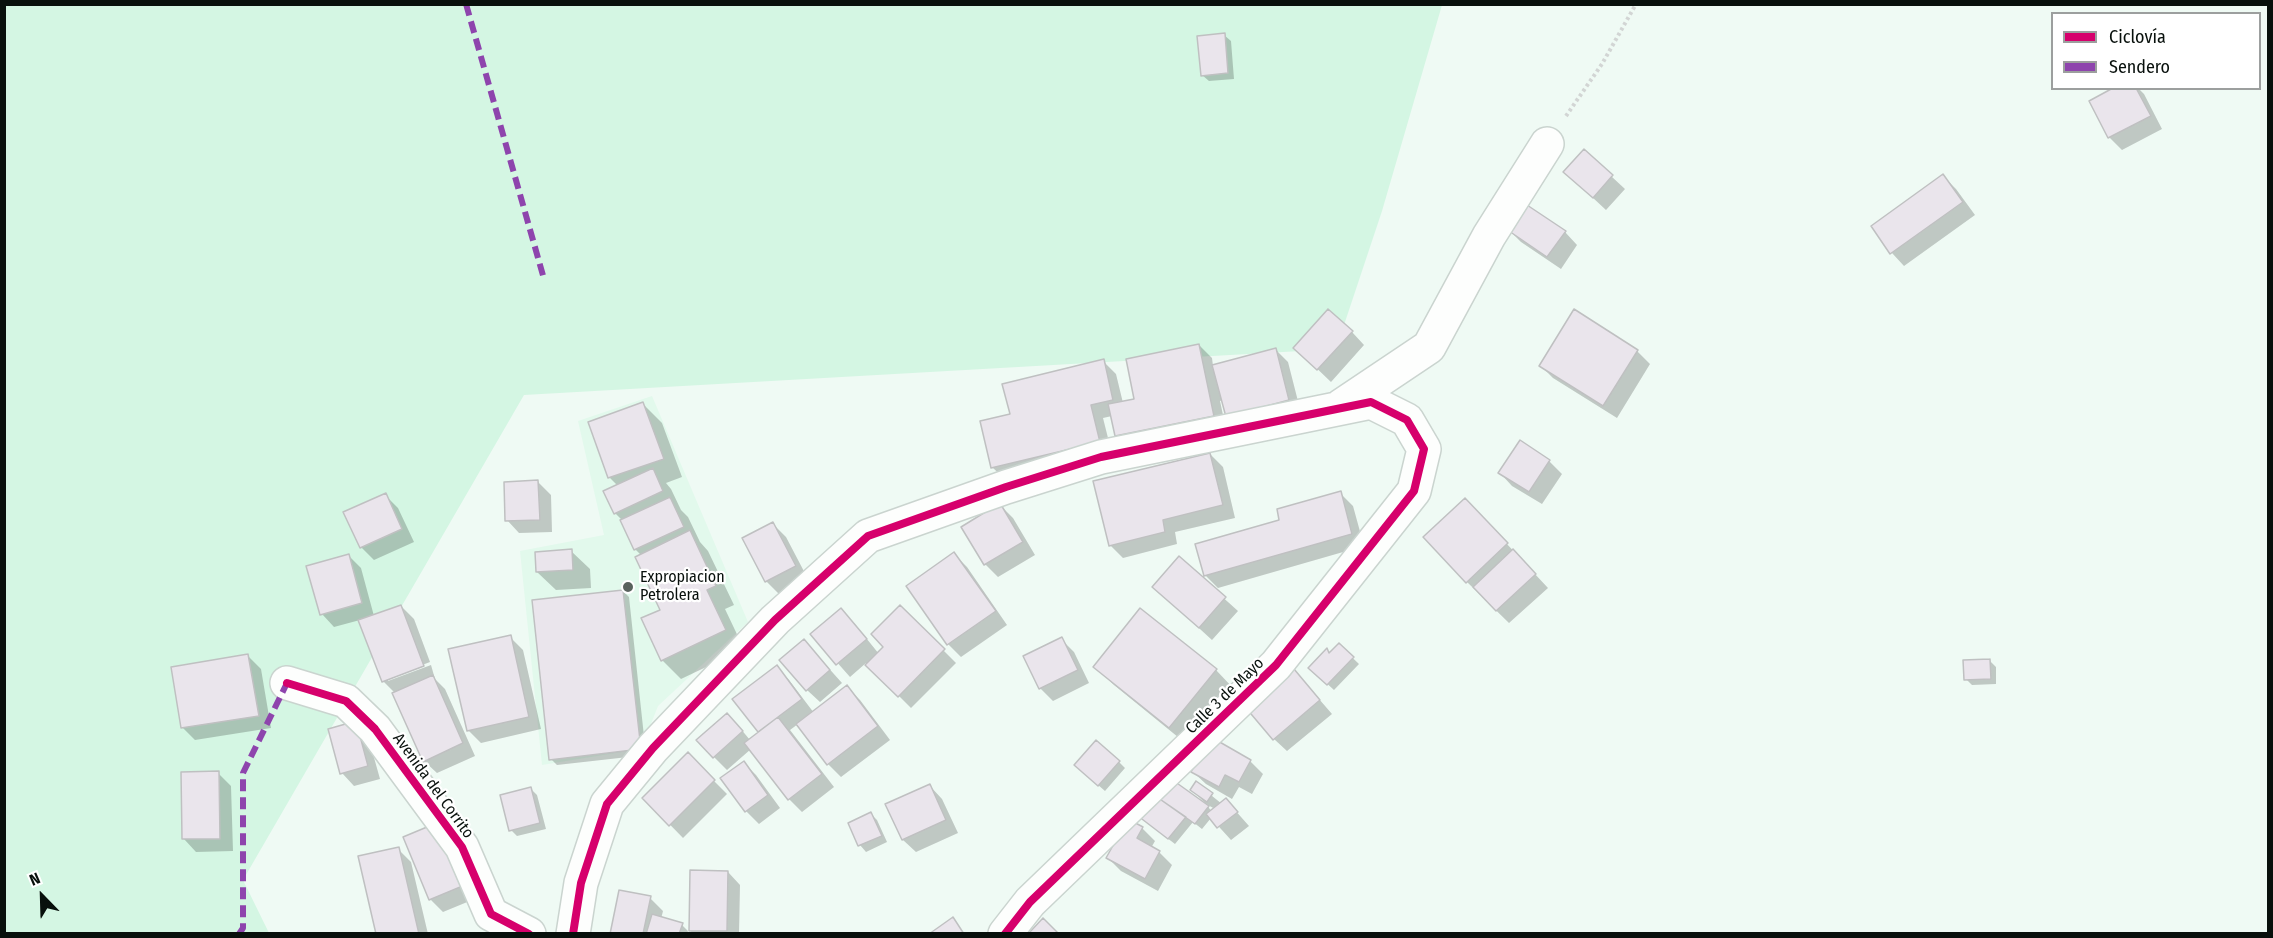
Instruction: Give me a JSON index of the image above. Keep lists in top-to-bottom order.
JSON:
{
  "streets": {
    "street": ["Calle 3 de Mayo", "Avenida del Corrito"]
  },
  "places": ["Expropiacion Petrolera"],
  "legend": ["Ciclovía", "Sendero"],
  "north": "top left"
}
